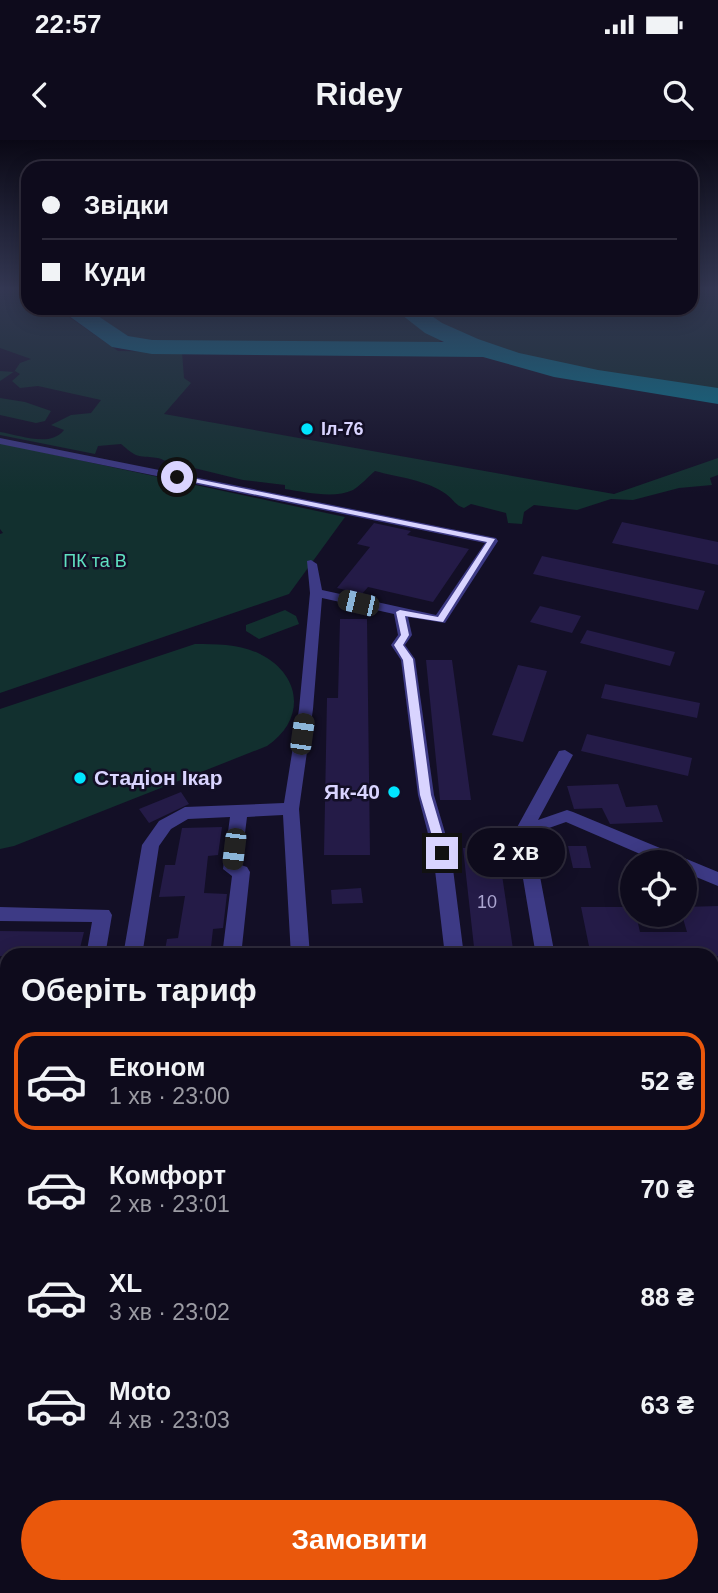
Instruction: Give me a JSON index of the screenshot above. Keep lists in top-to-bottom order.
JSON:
{
  "parks": ["ПК та В"],
  "places": ["Іл-76", "Стадіон Ікар", "Як-40"],
  "house_numbers": ["10"],
  "page": {
    "status": "22:57",
    "header": "Ridey",
    "banner": ["Звідки", "Куди"],
    "bubble": "2 хв",
    "heading": "Оберіть тариф",
    "list": [
      {
        "name": "Економ",
        "note": "1 хв · 23:00",
        "value": "52 ₴"
      },
      {
        "name": "Комфорт",
        "note": "2 хв · 23:01",
        "value": "70 ₴"
      },
      {
        "name": "XL",
        "note": "3 хв · 23:02",
        "value": "88 ₴"
      },
      {
        "name": "Moto",
        "note": "4 хв · 23:03",
        "value": "63 ₴"
      }
    ],
    "buttons": "Замовити"
  }
}
